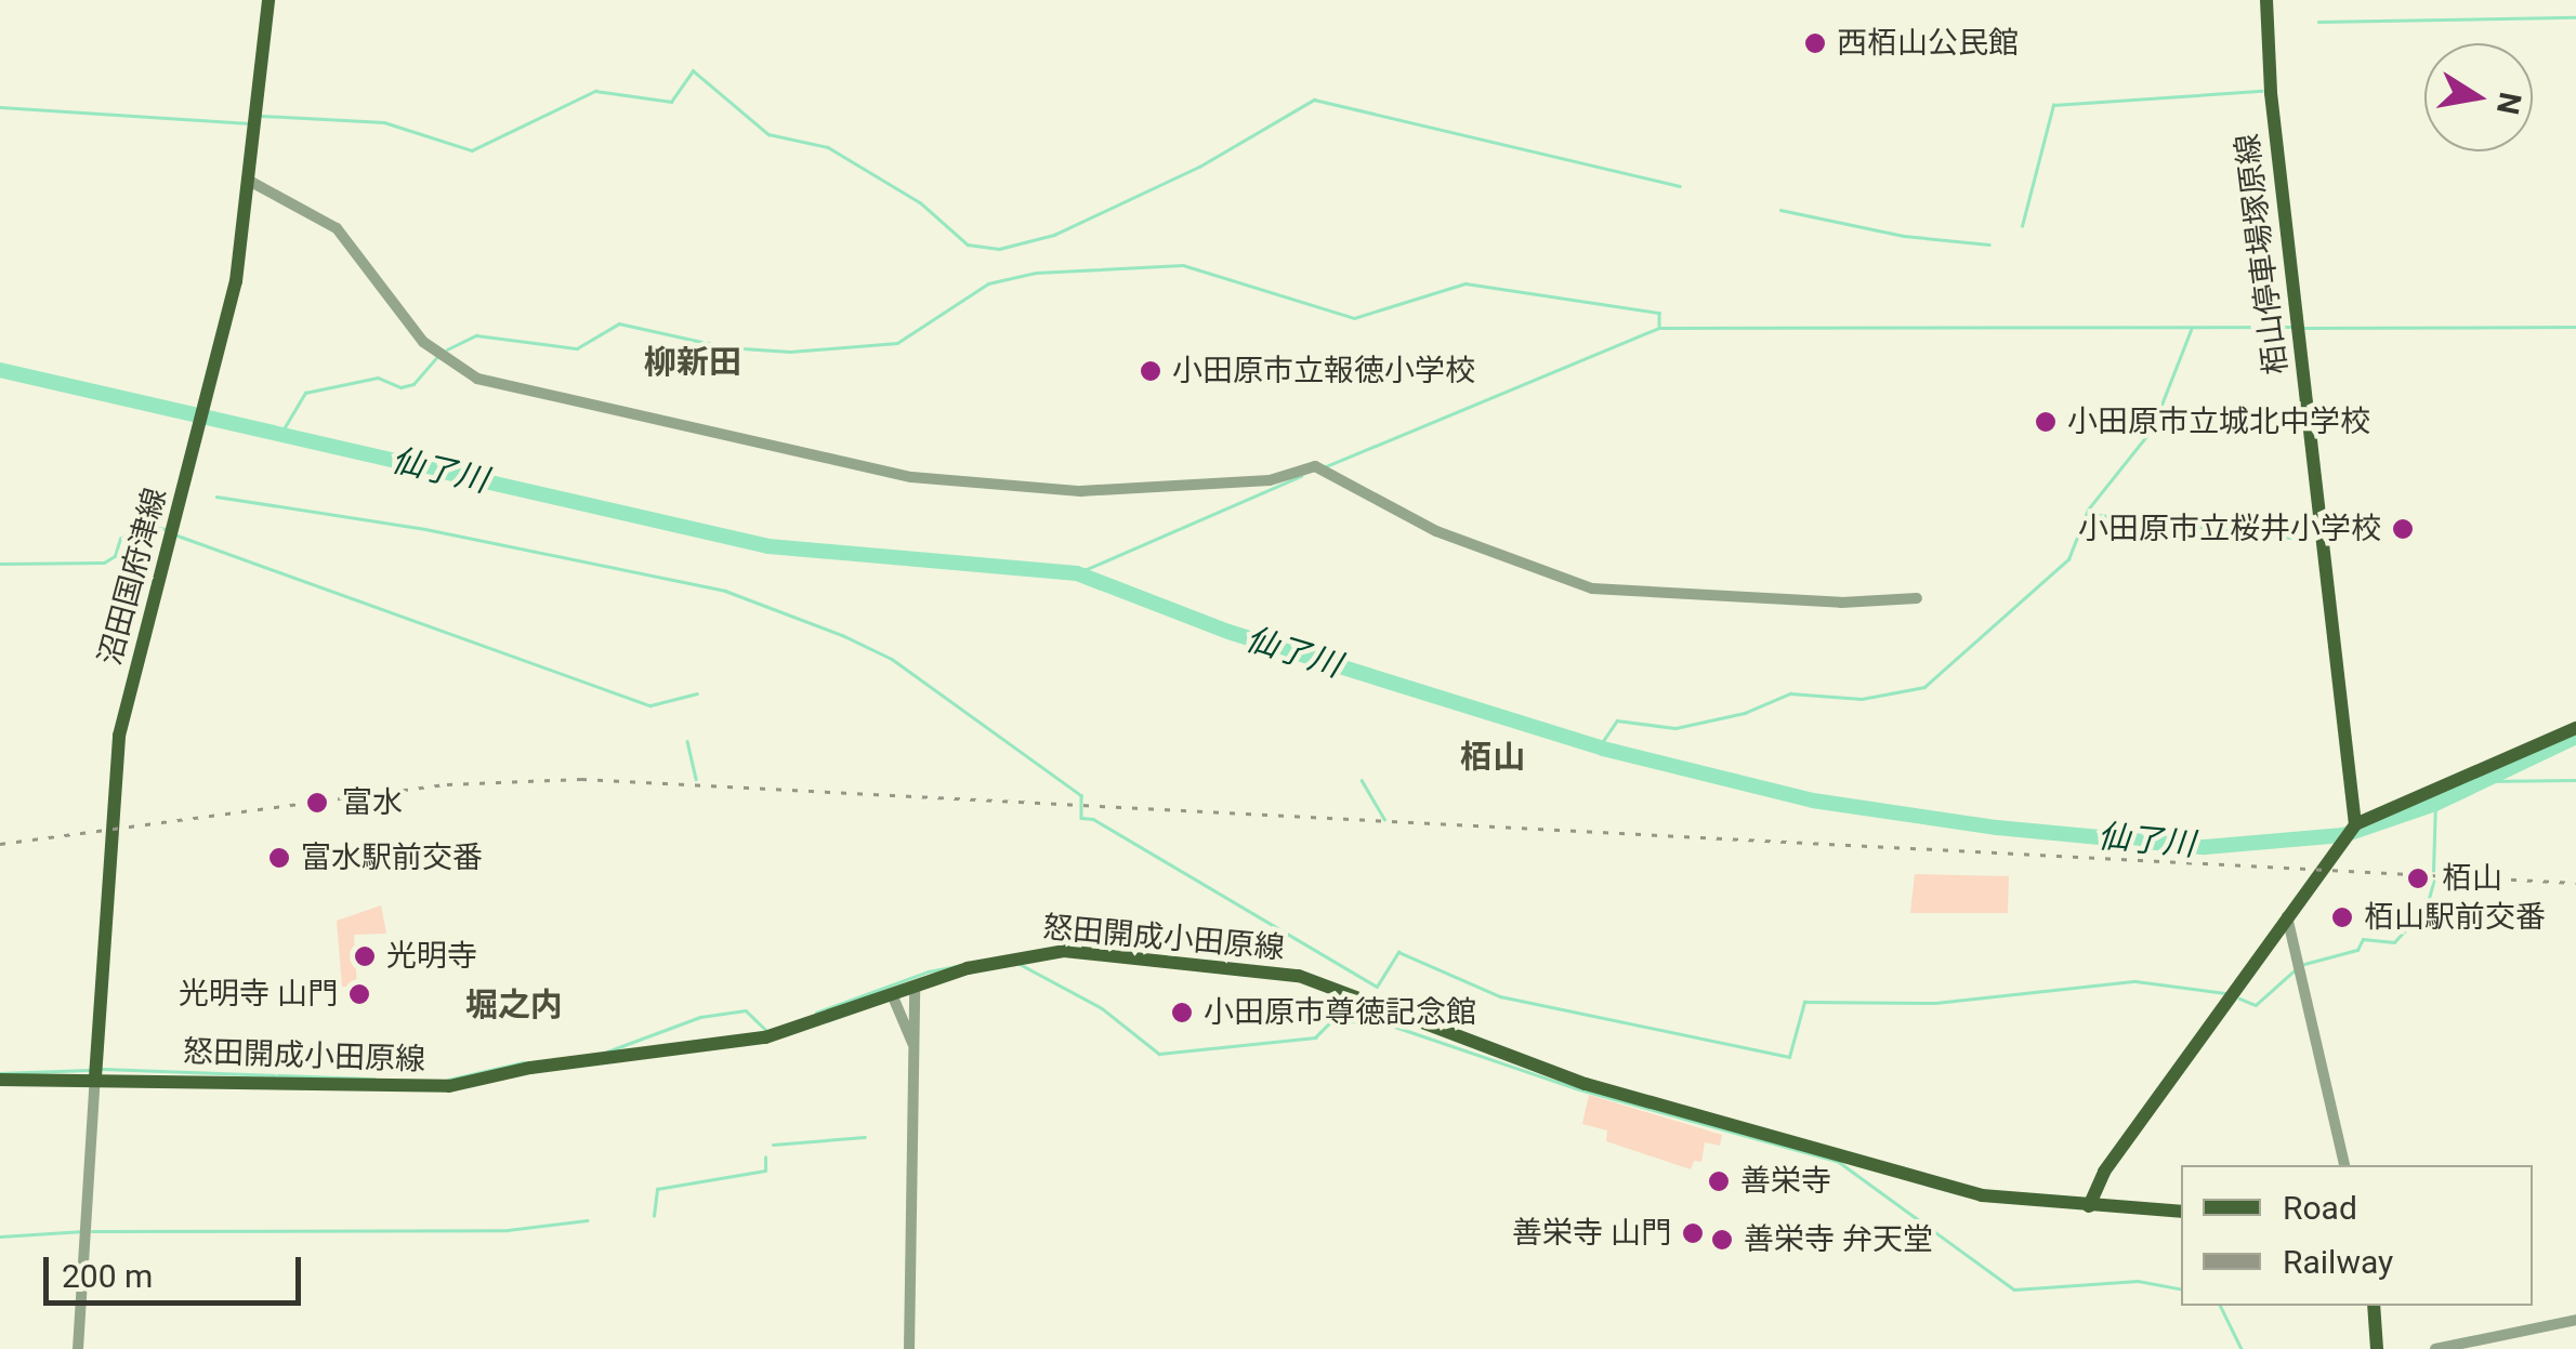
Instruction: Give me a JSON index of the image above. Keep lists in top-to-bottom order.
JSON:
{
  "streets": {
    "main road": ["栢山停車場塚原線", "沼田国府津線", "怒田開成小田原線"]
  },
  "crossings": [
    ["沼田国府津線", "怒田開成小田原線"]
  ],
  "districts": ["柳新田", "栢山", "堀之内"],
  "water": ["仙了川"],
  "places": [
    "西栢山公民館",
    "小田原市立報徳小学校",
    "小田原市立城北中学校",
    "小田原市立桜井小学校",
    "富水",
    "富水駅前交番",
    "栢山",
    "栢山駅前交番",
    "光明寺",
    "光明寺 山門",
    "小田原市尊徳記念館",
    "善栄寺",
    "善栄寺 山門",
    "善栄寺 弁天堂"
  ],
  "legend": ["Road", "Railway"],
  "scale_bar": "200 m",
  "north": "right"
}
